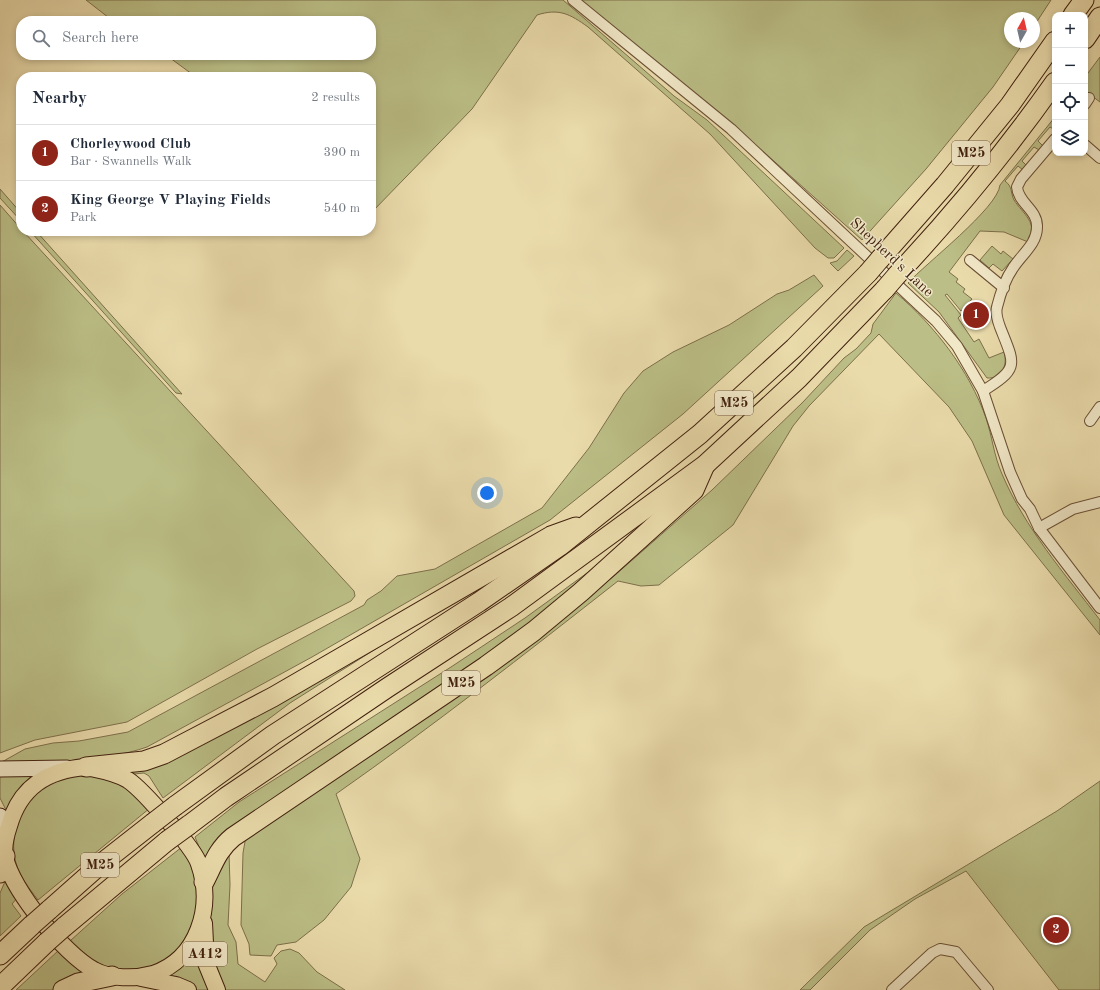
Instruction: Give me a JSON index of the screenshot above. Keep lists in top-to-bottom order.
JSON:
{
  "streets": {
    "highway": ["M25"],
    "main road": ["A412"],
    "street": ["Shepherd's Lane"]
  },
  "north": "top",
  "page": {
    "map_buttons": ["+", "−"],
    "search": "Search here",
    "heading": ["Nearby", "2 results"],
    "list": [
      {
        "mark": "1",
        "name": "Chorleywood Club",
        "note": "Bar · Swannells Walk",
        "value": "390 m"
      },
      {
        "mark": "2",
        "name": "King George V Playing Fields",
        "note": "Park",
        "value": "540 m"
      }
    ],
    "pins": ["1", "2"]
  }
}
